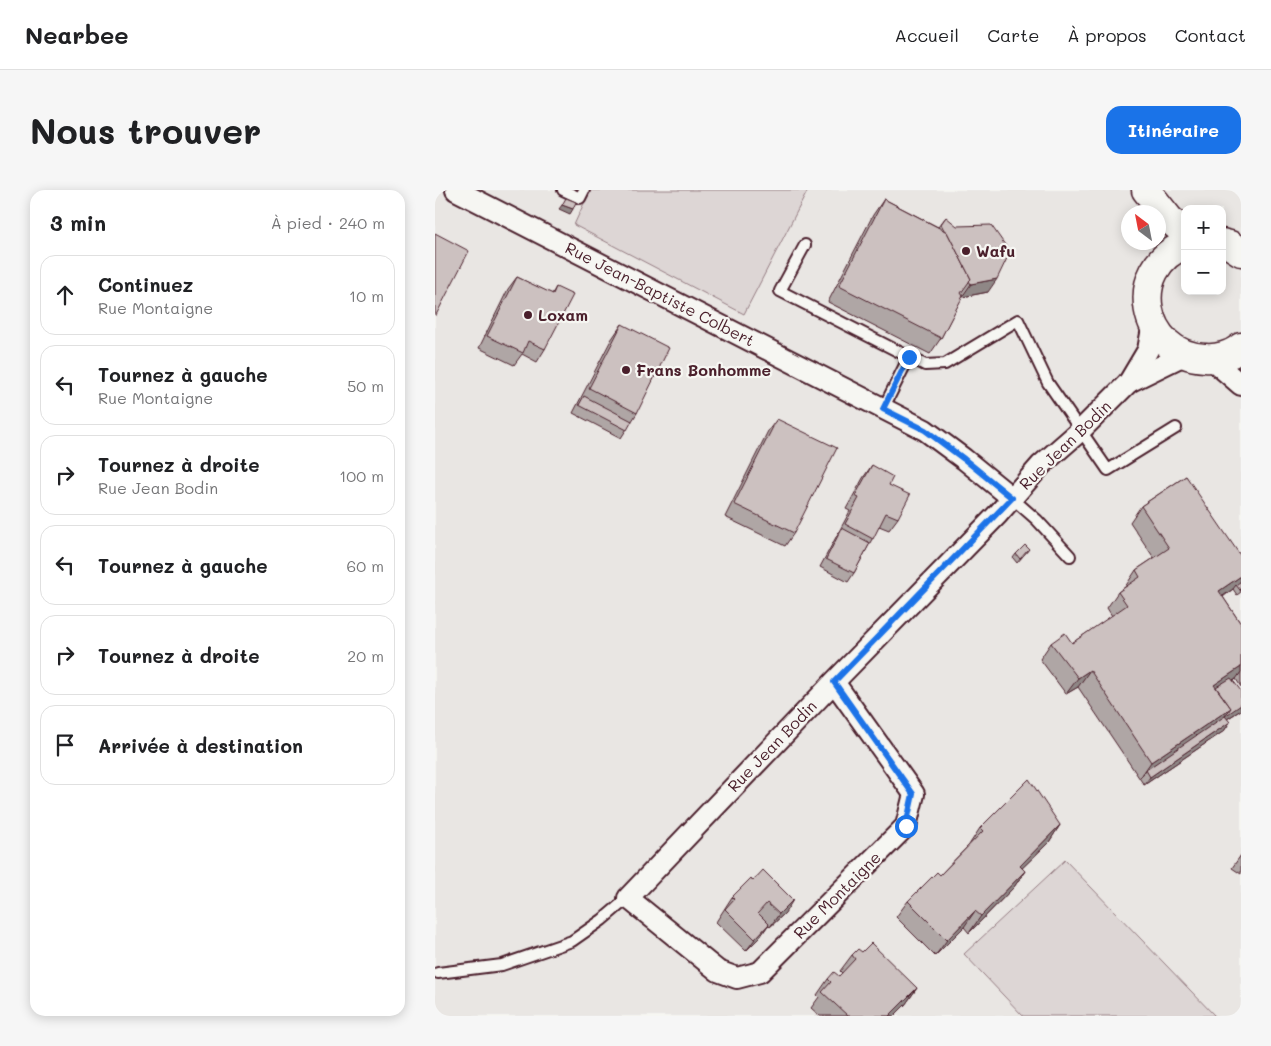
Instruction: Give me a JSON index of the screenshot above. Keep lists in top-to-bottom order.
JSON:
{
  "streets": {
    "street": ["Rue Jean-Baptiste Colbert", "Rue Jean Bodin", "Rue Montaigne"]
  },
  "crossings": [
    ["Rue Jean-Baptiste Colbert", "Rue Jean Bodin"],
    ["Rue Jean Bodin", "Rue Montaigne"]
  ],
  "places": ["Wafu", "Loxam", "Frans Bonhomme"],
  "north": "top left",
  "page": {
    "header": "Nearbee",
    "nav": [
      "Accueil",
      "Carte",
      "À propos",
      "Contact"
    ],
    "buttons": "Itinéraire",
    "title": "Nous trouver",
    "heading": ["3 min", "À pied · 240 m"],
    "map_buttons": ["+", "−"],
    "list": [
      ["Continuez", "Rue Montaigne", "10 m"],
      ["Tournez à gauche", "Rue Montaigne", "50 m"],
      ["Tournez à droite", "Rue Jean Bodin", "100 m"],
      ["Tournez à gauche", "60 m"],
      ["Tournez à droite", "20 m"],
      "Arrivée à destination"
    ]
  }
}
